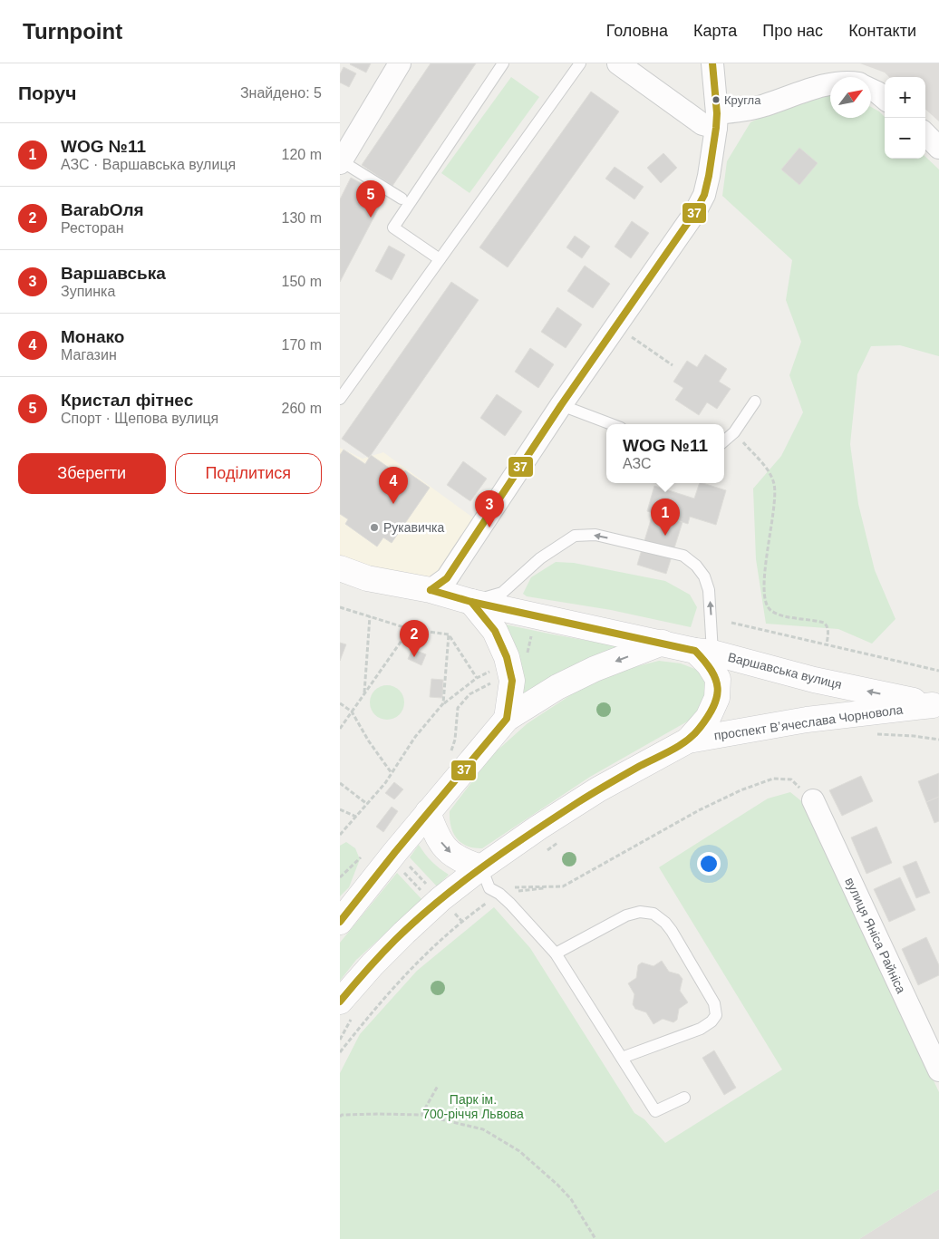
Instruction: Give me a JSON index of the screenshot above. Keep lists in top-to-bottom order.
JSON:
{
  "streets": {
    "main road": ["Варшавська вулиця", "проспект Вʼячеслава Чорновола"],
    "street": ["вулиця Яніса Райніса"]
  },
  "crossings": [
    ["Варшавська вулиця", "проспект Вʼячеслава Чорновола"]
  ],
  "one_way": ["Варшавська вулиця"],
  "parks": ["Парк ім. 700-річчя Львова"],
  "places": ["Кругла", "Рукавичка"],
  "lines": ["transit line 37"],
  "north": "top right",
  "page": {
    "header": "Turnpoint",
    "nav": [
      "Головна",
      "Карта",
      "Про нас",
      "Контакти"
    ],
    "heading": ["Поруч", "Знайдено: 5"],
    "map_buttons": ["+", "−"],
    "list": [
      {
        "mark": "1",
        "name": "WOG №11",
        "note": "АЗС · Варшавська вулиця",
        "value": "120 m"
      },
      {
        "mark": "2",
        "name": "BarabОля",
        "note": "Ресторан",
        "value": "130 m"
      },
      {
        "mark": "3",
        "name": "Варшавська",
        "note": "Зупинка",
        "value": "150 m"
      },
      {
        "mark": "4",
        "name": "Монако",
        "note": "Магазин",
        "value": "170 m"
      },
      {
        "mark": "5",
        "name": "Кристал фітнес",
        "note": "Спорт · Щепова вулиця",
        "value": "260 m"
      }
    ],
    "pins": [
      "5",
      "4",
      "3",
      "1",
      "2"
    ],
    "popup": ["WOG №11", "АЗС"],
    "buttons": ["Зберегти", "Поділитися"]
  }
}
